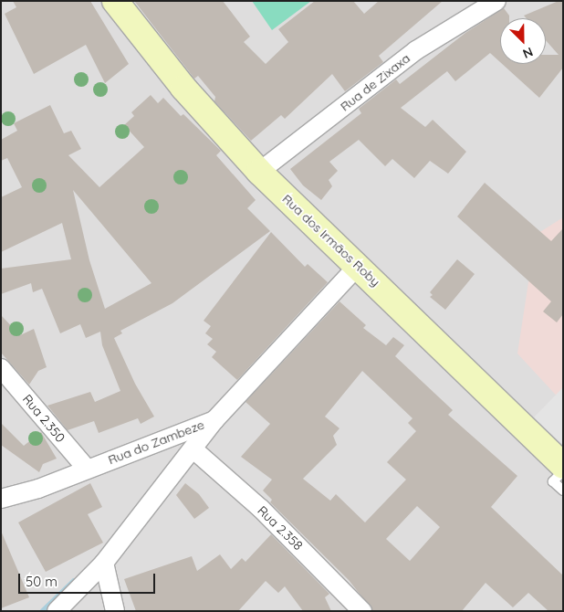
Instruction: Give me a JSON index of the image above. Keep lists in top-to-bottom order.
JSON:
{
  "streets": {
    "street": [
      "Rua de Zixaxa",
      "Rua dos Irmãos Roby",
      "Rua 2.350",
      "Rua do Zambeze",
      "Rua 2.358"
    ]
  },
  "crossings": [
    ["Rua de Zixaxa", "Rua dos Irmãos Roby"],
    ["Rua dos Irmãos Roby", "Rua do Zambeze"],
    ["Rua 2.350", "Rua do Zambeze"]
  ],
  "scale_bar": "50 m",
  "north": "bottom right"
}
